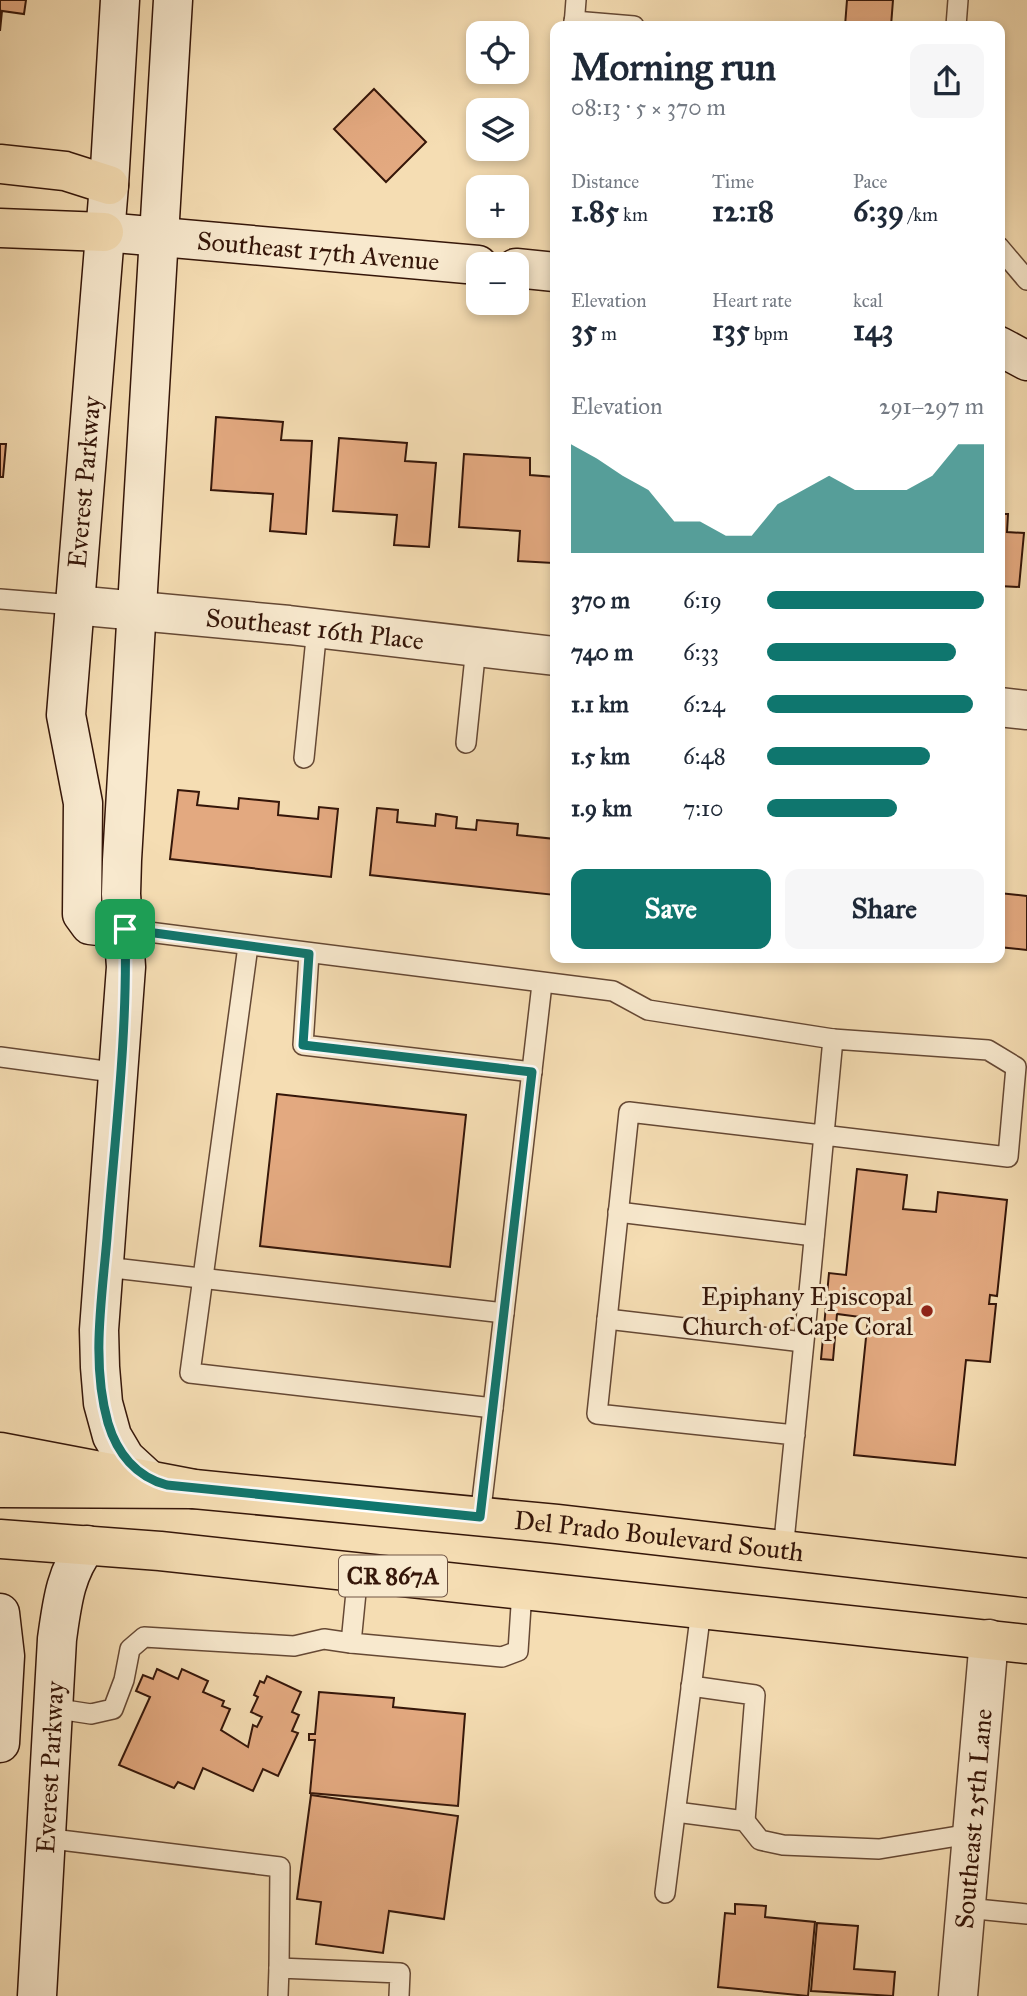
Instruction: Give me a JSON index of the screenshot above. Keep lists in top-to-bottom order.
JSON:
{
  "streets": {
    "main road": ["Del Prado Boulevard South", "CR 867A"],
    "street": [
      "Southeast 17th Avenue",
      "Everest Parkway",
      "Southeast 16th Place",
      "Southeast 25th Lane"
    ]
  },
  "crossings": [
    ["Southeast 17th Avenue", "Everest Parkway"],
    ["Everest Parkway", "Southeast 16th Place"],
    ["Everest Parkway", "CR 867A"],
    ["CR 867A", "Southeast 25th Lane"]
  ],
  "places": ["Epiphany Episcopal Church of Cape Coral"],
  "page": {
    "map_buttons": ["+", "−"],
    "heading": ["Morning run", "08:13 · 5 × 370 m"],
    "stats": [
      ["Distance", "1.85 km"],
      ["Time", "12:18"],
      ["Pace", "6:39 /km"],
      ["Elevation", "35 m"],
      ["Heart rate", "135 bpm"],
      ["kcal", "143"]
    ],
    "chart": ["Elevation", "291–297 m"],
    "list": [
      {
        "name": "370 m",
        "note": "6:19"
      },
      {
        "name": "740 m",
        "note": "6:33"
      },
      {
        "name": "1.1 km",
        "note": "6:24"
      },
      {
        "name": "1.5 km",
        "note": "6:48"
      },
      {
        "name": "1.9 km",
        "note": "7:10"
      }
    ],
    "buttons": ["Save", "Share"]
  }
}
